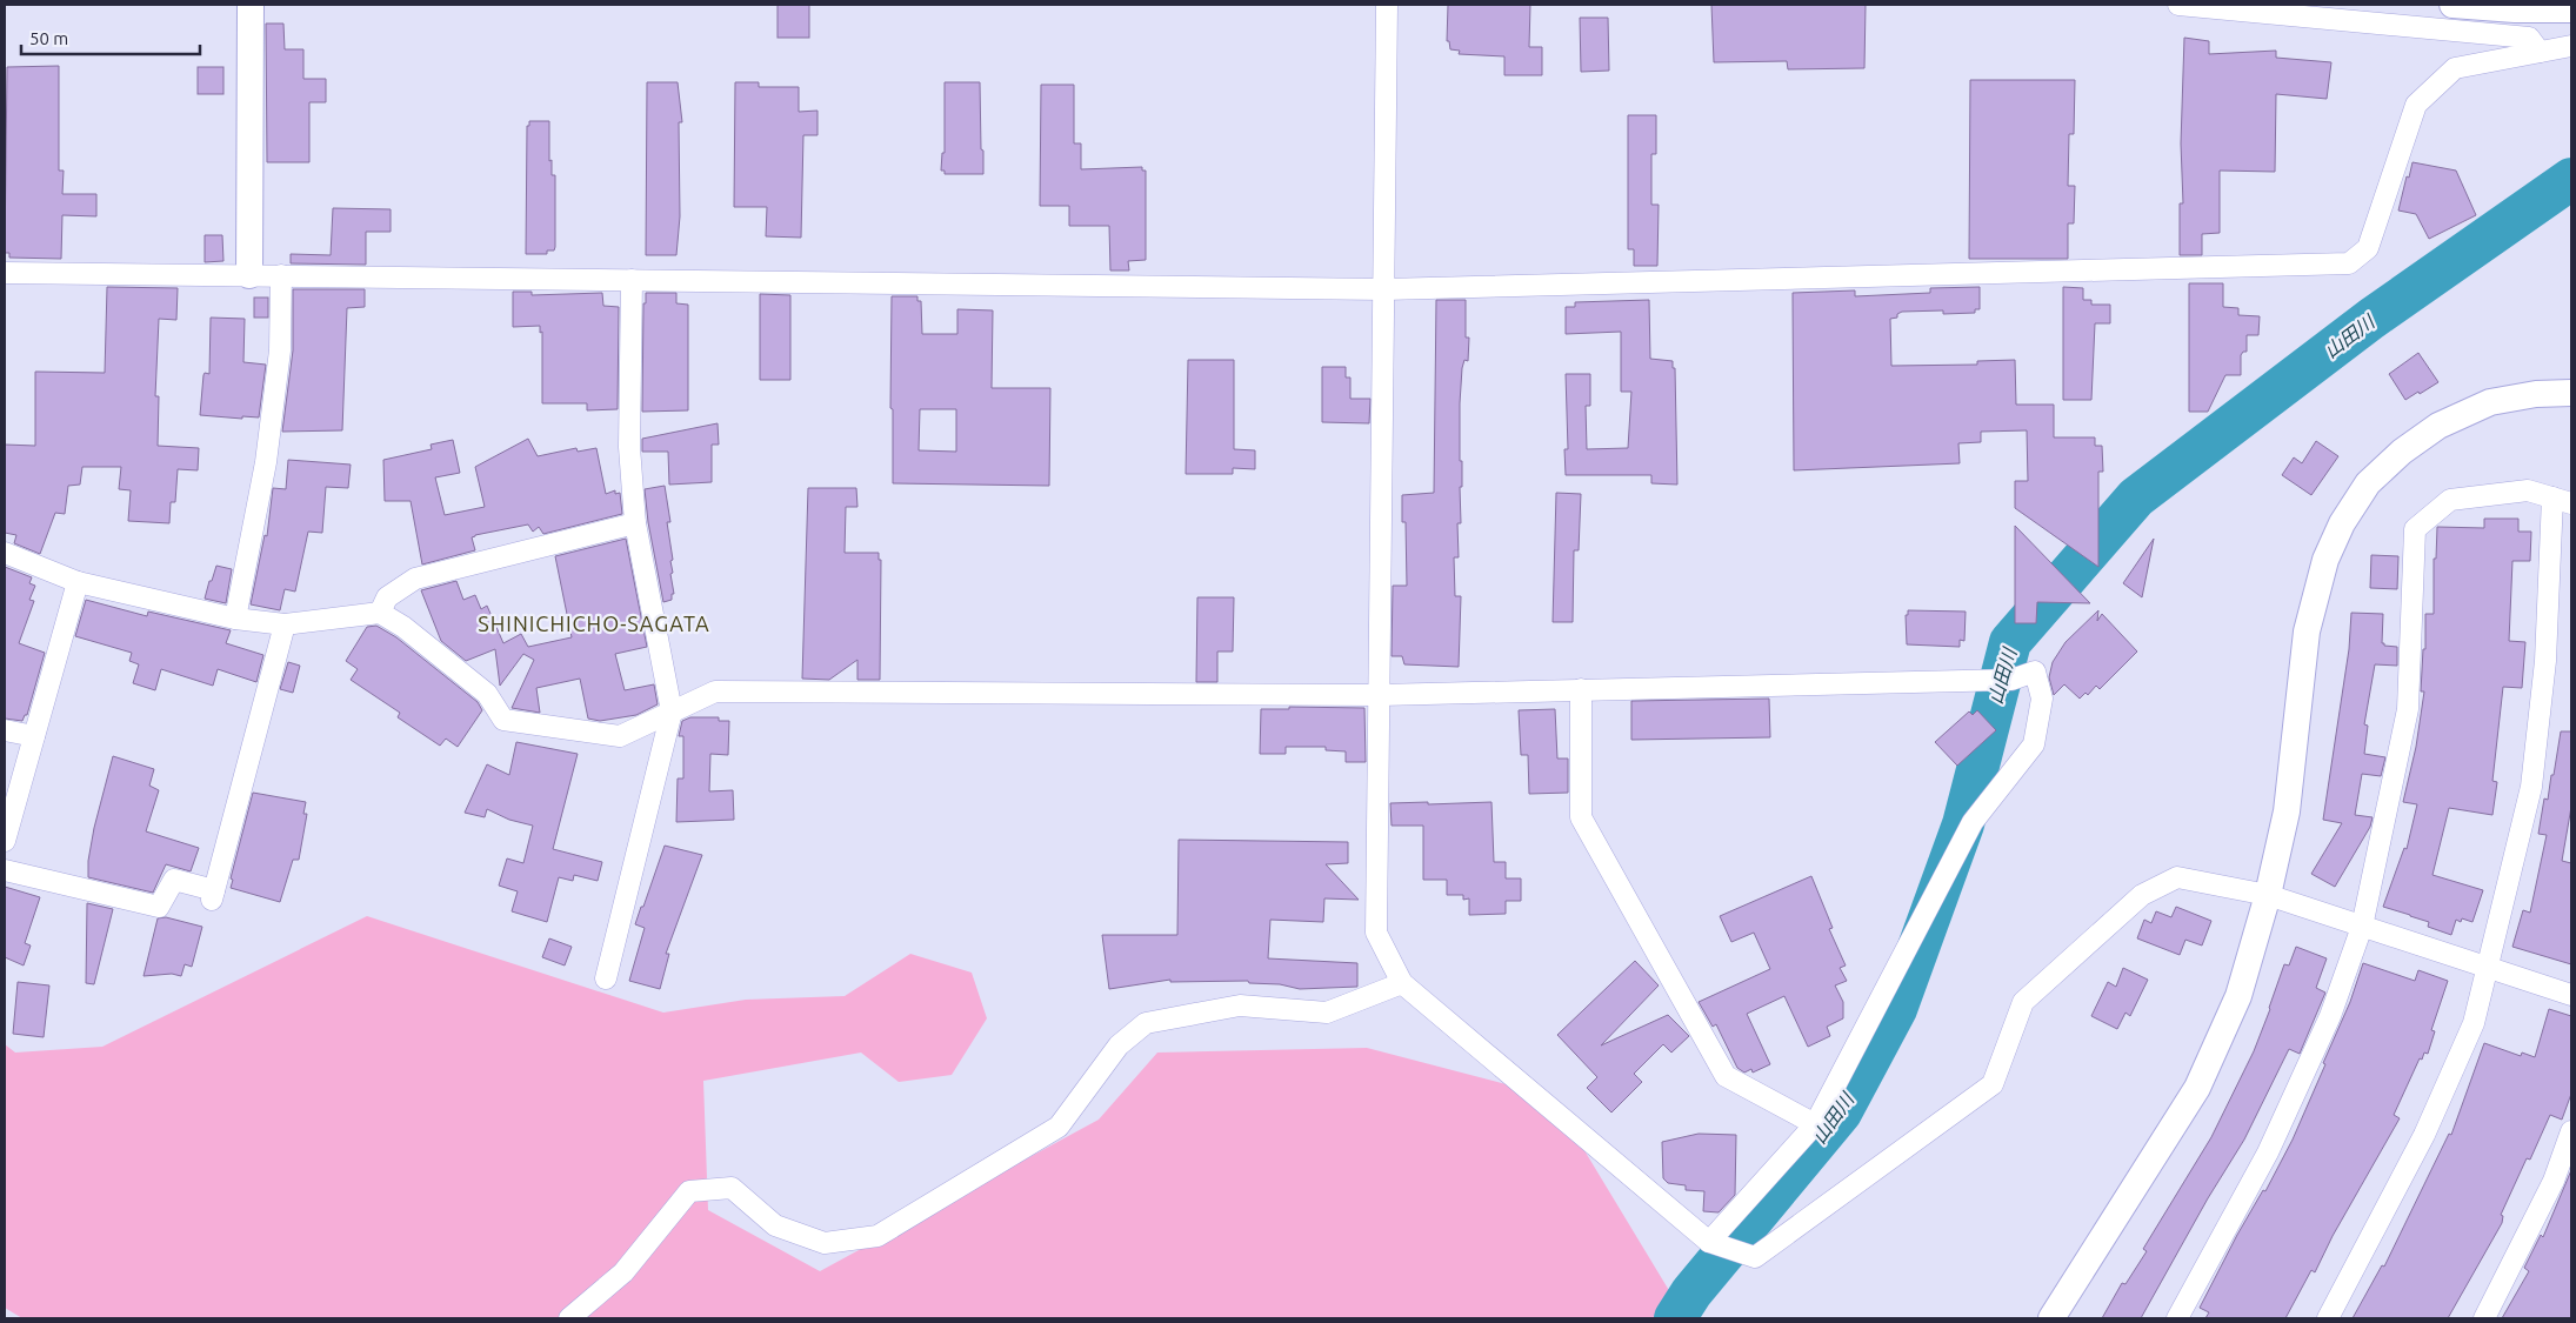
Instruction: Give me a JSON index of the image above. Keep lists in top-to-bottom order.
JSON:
{
  "districts": ["SHINICHICHO-SAGATA"],
  "water": ["山田川"],
  "scale_bar": "50 m"
}
